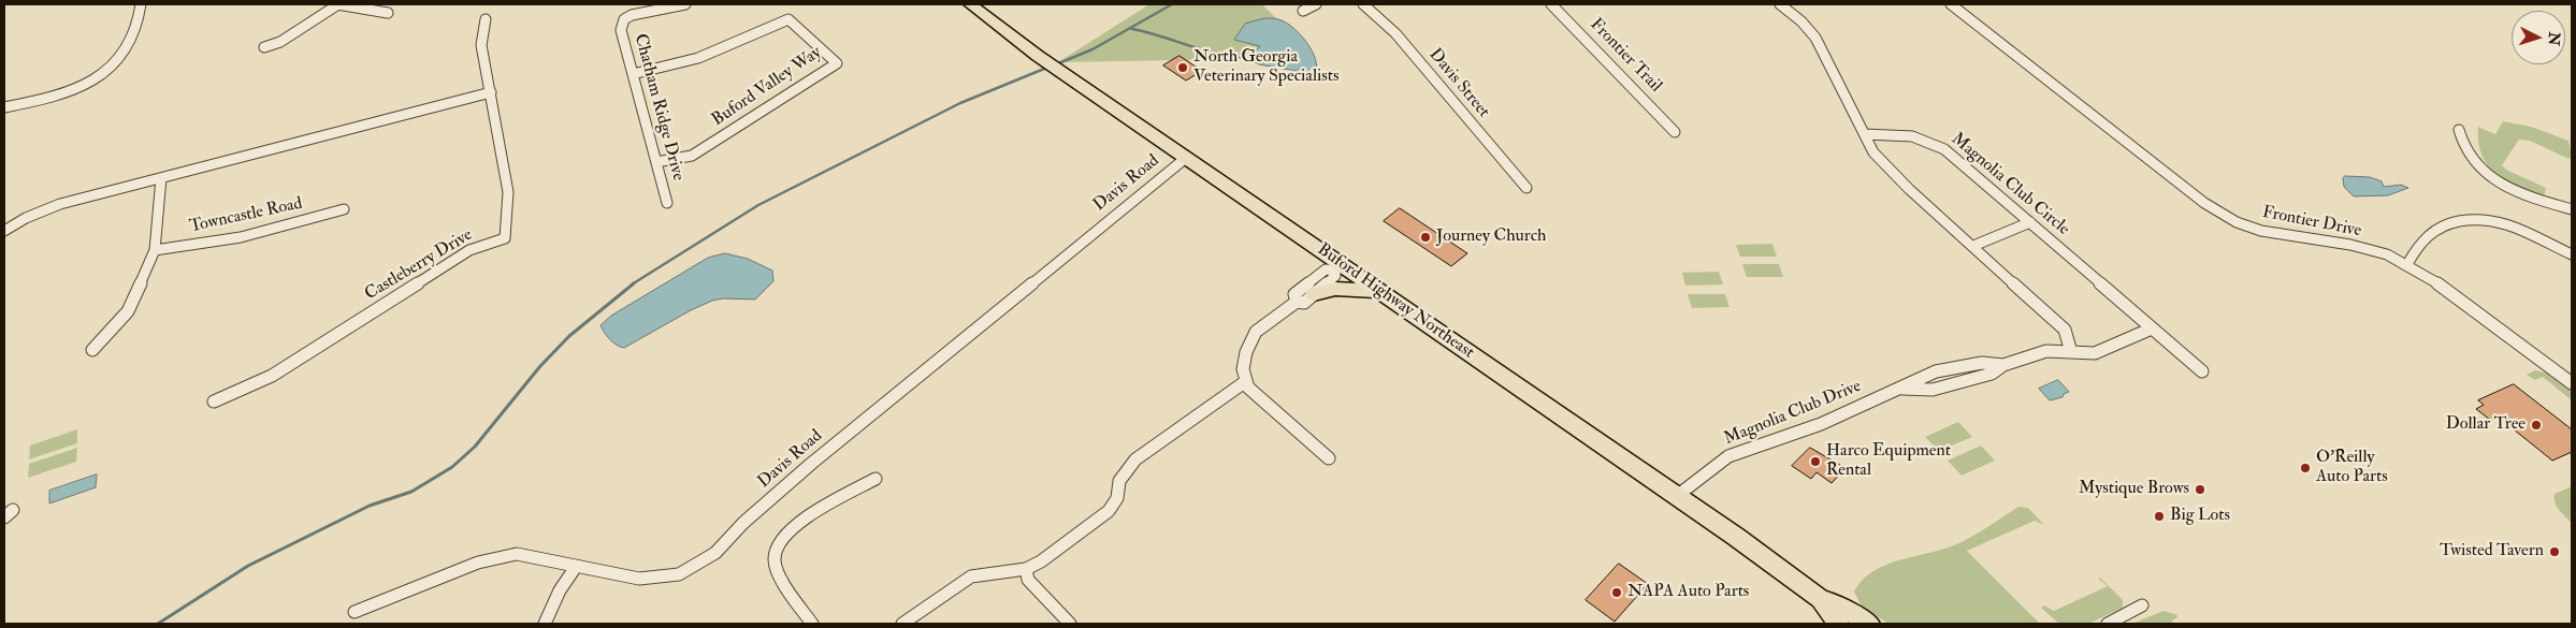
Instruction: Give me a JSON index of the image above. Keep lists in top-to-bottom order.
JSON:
{
  "streets": {
    "main road": ["Buford Highway Northeast"],
    "street": [
      "Frontier Trail",
      "Davis Street",
      "Buford Valley Way",
      "Chatham Ridge Drive",
      "Davis Road",
      "Magnolia Club Circle",
      "Towncastle Road",
      "Frontier Drive",
      "Castleberry Drive",
      "Magnolia Club Drive"
    ]
  },
  "crossings": [
    ["Buford Valley Way", "Chatham Ridge Drive"],
    ["Davis Road", "Buford Highway Northeast"],
    ["Magnolia Club Circle", "Magnolia Club Drive"],
    ["Buford Highway Northeast", "Magnolia Club Drive"]
  ],
  "places": [
    "North Georgia Veterinary Specialists",
    "Journey Church",
    "Dollar Tree",
    "Harco Equipment Rental",
    "O'Reilly Auto Parts",
    "Mystique Brows",
    "Big Lots",
    "Twisted Tavern",
    "NAPA Auto Parts"
  ],
  "north": "right"
}
